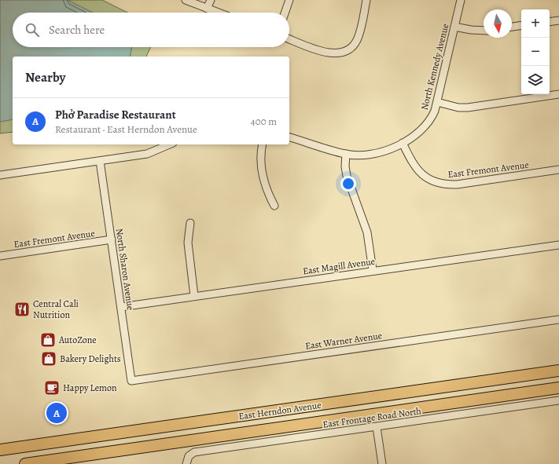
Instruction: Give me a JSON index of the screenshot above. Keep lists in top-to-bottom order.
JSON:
{
  "streets": {
    "main road": ["East Herndon Avenue"],
    "street": [
      "North Kennedy Avenue",
      "East Fremont Avenue",
      "East Magill Avenue",
      "North Sharon Avenue",
      "East Warner Avenue",
      "East Frontage Road North"
    ]
  },
  "crossings": [
    ["North Kennedy Avenue", "East Fremont Avenue"],
    ["East Fremont Avenue", "North Sharon Avenue"],
    ["East Magill Avenue", "North Sharon Avenue"],
    ["North Sharon Avenue", "East Warner Avenue"]
  ],
  "places": {
    "restaurant": ["Central Cali Nutrition"],
    "shop": ["AutoZone", "Bakery Delights"],
    "cafe": ["Happy Lemon"]
  },
  "north": "bottom",
  "page": {
    "map_buttons": ["+", "−"],
    "search": "Search here",
    "heading": "Nearby",
    "list": [
      {
        "mark": "A",
        "name": "Phở Paradise Restaurant",
        "note": "Restaurant · East Herndon Avenue",
        "value": "400 m"
      }
    ],
    "pins": "A"
  }
}
